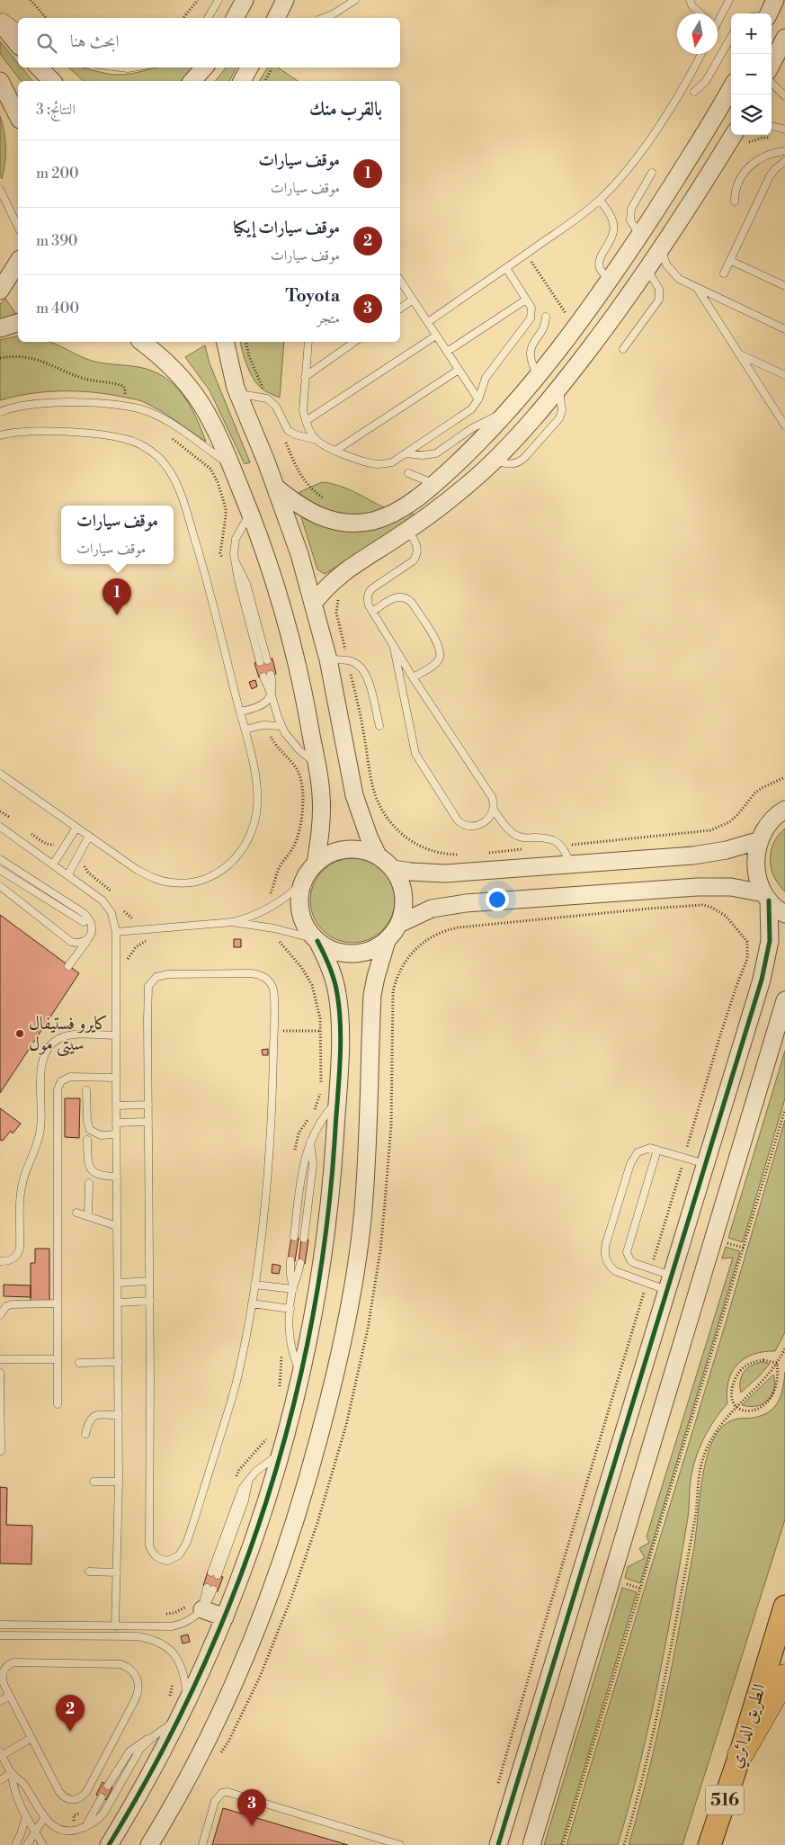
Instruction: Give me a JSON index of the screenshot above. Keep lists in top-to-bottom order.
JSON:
{
  "streets": {
    "highway": ["الطريق الدائري", "516"]
  },
  "crossings": [
    ["الطريق الدائري", "516"]
  ],
  "places": ["كايرو فستيفال سيتى مول"],
  "north": "bottom",
  "page": {
    "map_buttons": ["+", "−"],
    "search": "ابحث هنا",
    "heading": ["بالقرب منك", "النتائج: 3"],
    "list": [
      {
        "mark": "1",
        "name": "موقف سيارات",
        "note": "موقف سيارات",
        "value": "200 m"
      },
      {
        "mark": "2",
        "name": "موقف سيارات إيكيا",
        "note": "موقف سيارات",
        "value": "390 m"
      },
      {
        "mark": "3",
        "name": "Toyota",
        "note": "متجر",
        "value": "400 m"
      }
    ],
    "popup": ["موقف سيارات", "موقف سيارات"],
    "pins": ["1", "2", "3"]
  }
}
